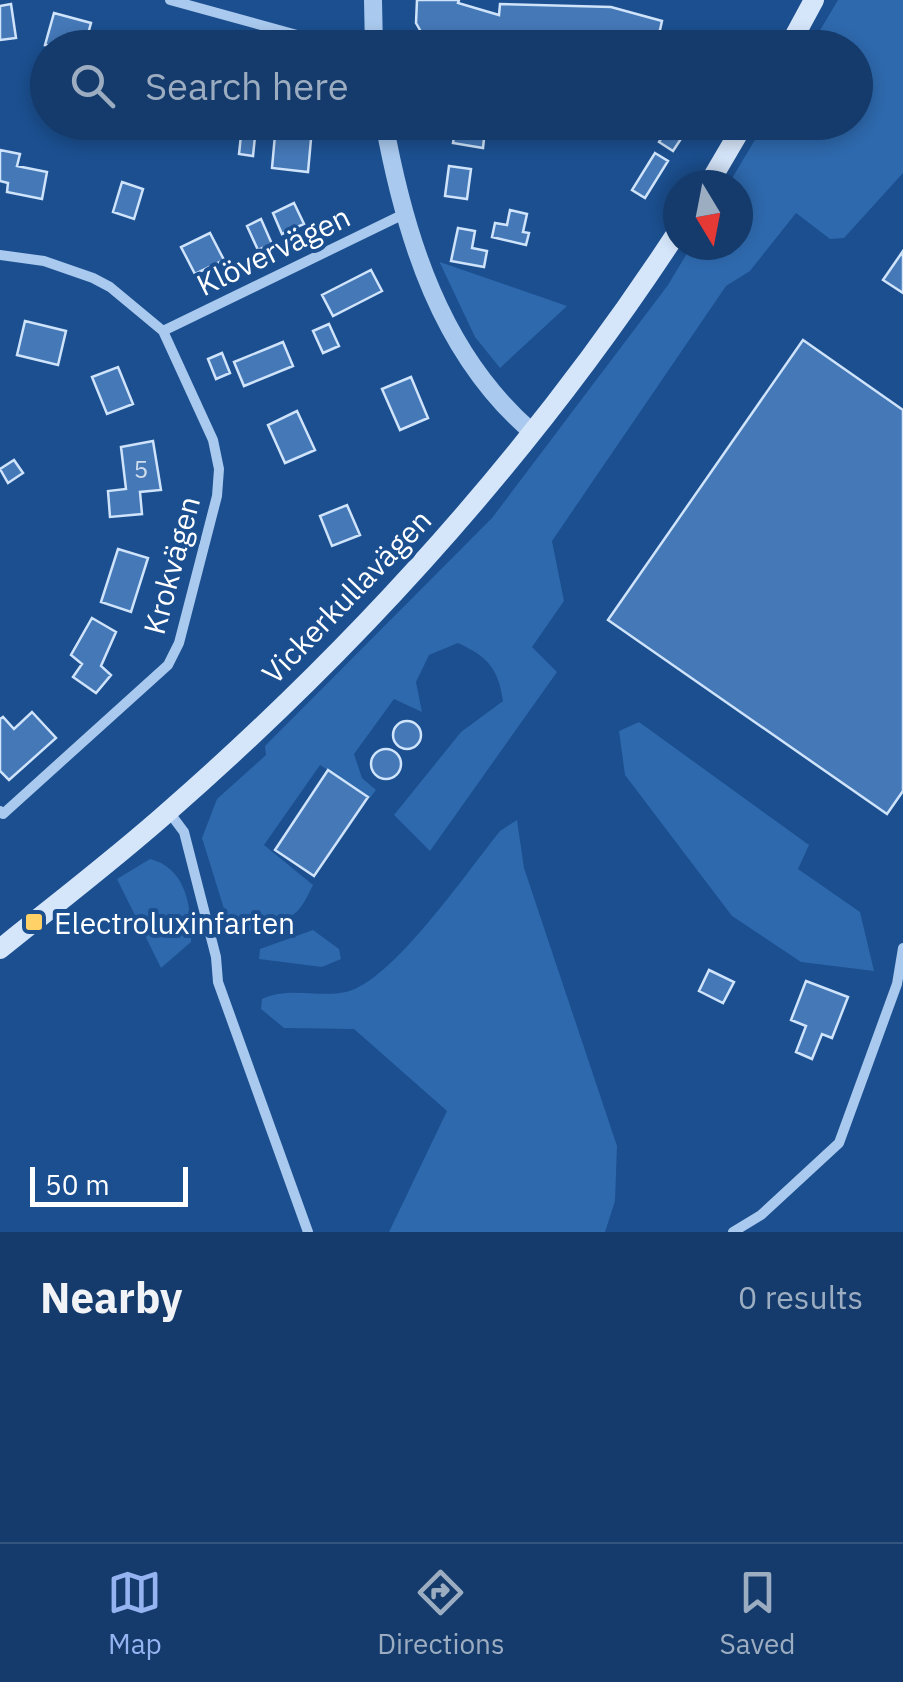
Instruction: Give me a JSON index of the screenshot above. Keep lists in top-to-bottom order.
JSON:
{
  "streets": {
    "main road": ["Vickerkullavägen"],
    "street": ["Klövervägen", "Krokvägen"]
  },
  "crossings": [
    ["Klövervägen", "Krokvägen"]
  ],
  "places": {
    "transit": ["Electroluxinfarten"]
  },
  "house_numbers": ["5"],
  "scale_bar": "50 m",
  "north": "bottom",
  "page": {
    "search": "Search here",
    "scale": "50 m",
    "heading": ["Nearby", "0 results"],
    "nav": ["Map", "Directions", "Saved"]
  }
}
